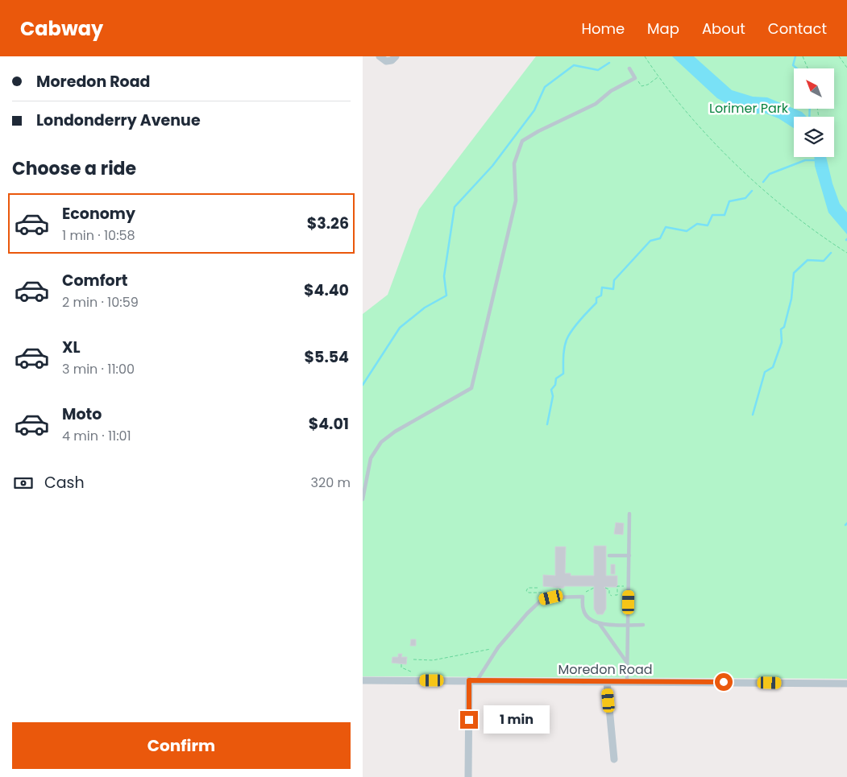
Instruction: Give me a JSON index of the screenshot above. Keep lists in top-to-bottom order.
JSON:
{
  "streets": {
    "street": ["Moredon Road"]
  },
  "parks": ["Lorimer Park"],
  "north": "top left",
  "page": {
    "header": "Cabway",
    "nav": [
      "Home",
      "Map",
      "About",
      "Contact"
    ],
    "banner": ["Moredon Road", "Londonderry Avenue"],
    "heading": "Choose a ride",
    "list": [
      {
        "name": "Economy",
        "note": "1 min · 10:58",
        "value": "$3.26"
      },
      {
        "name": "Comfort",
        "note": "2 min · 10:59",
        "value": "$4.40"
      },
      {
        "name": "XL",
        "note": "3 min · 11:00",
        "value": "$5.54"
      },
      {
        "name": "Moto",
        "note": "4 min · 11:01",
        "value": "$4.01"
      }
    ],
    "pay": ["Cash", "320 m"],
    "bubble": "1 min",
    "buttons": "Confirm"
  }
}
